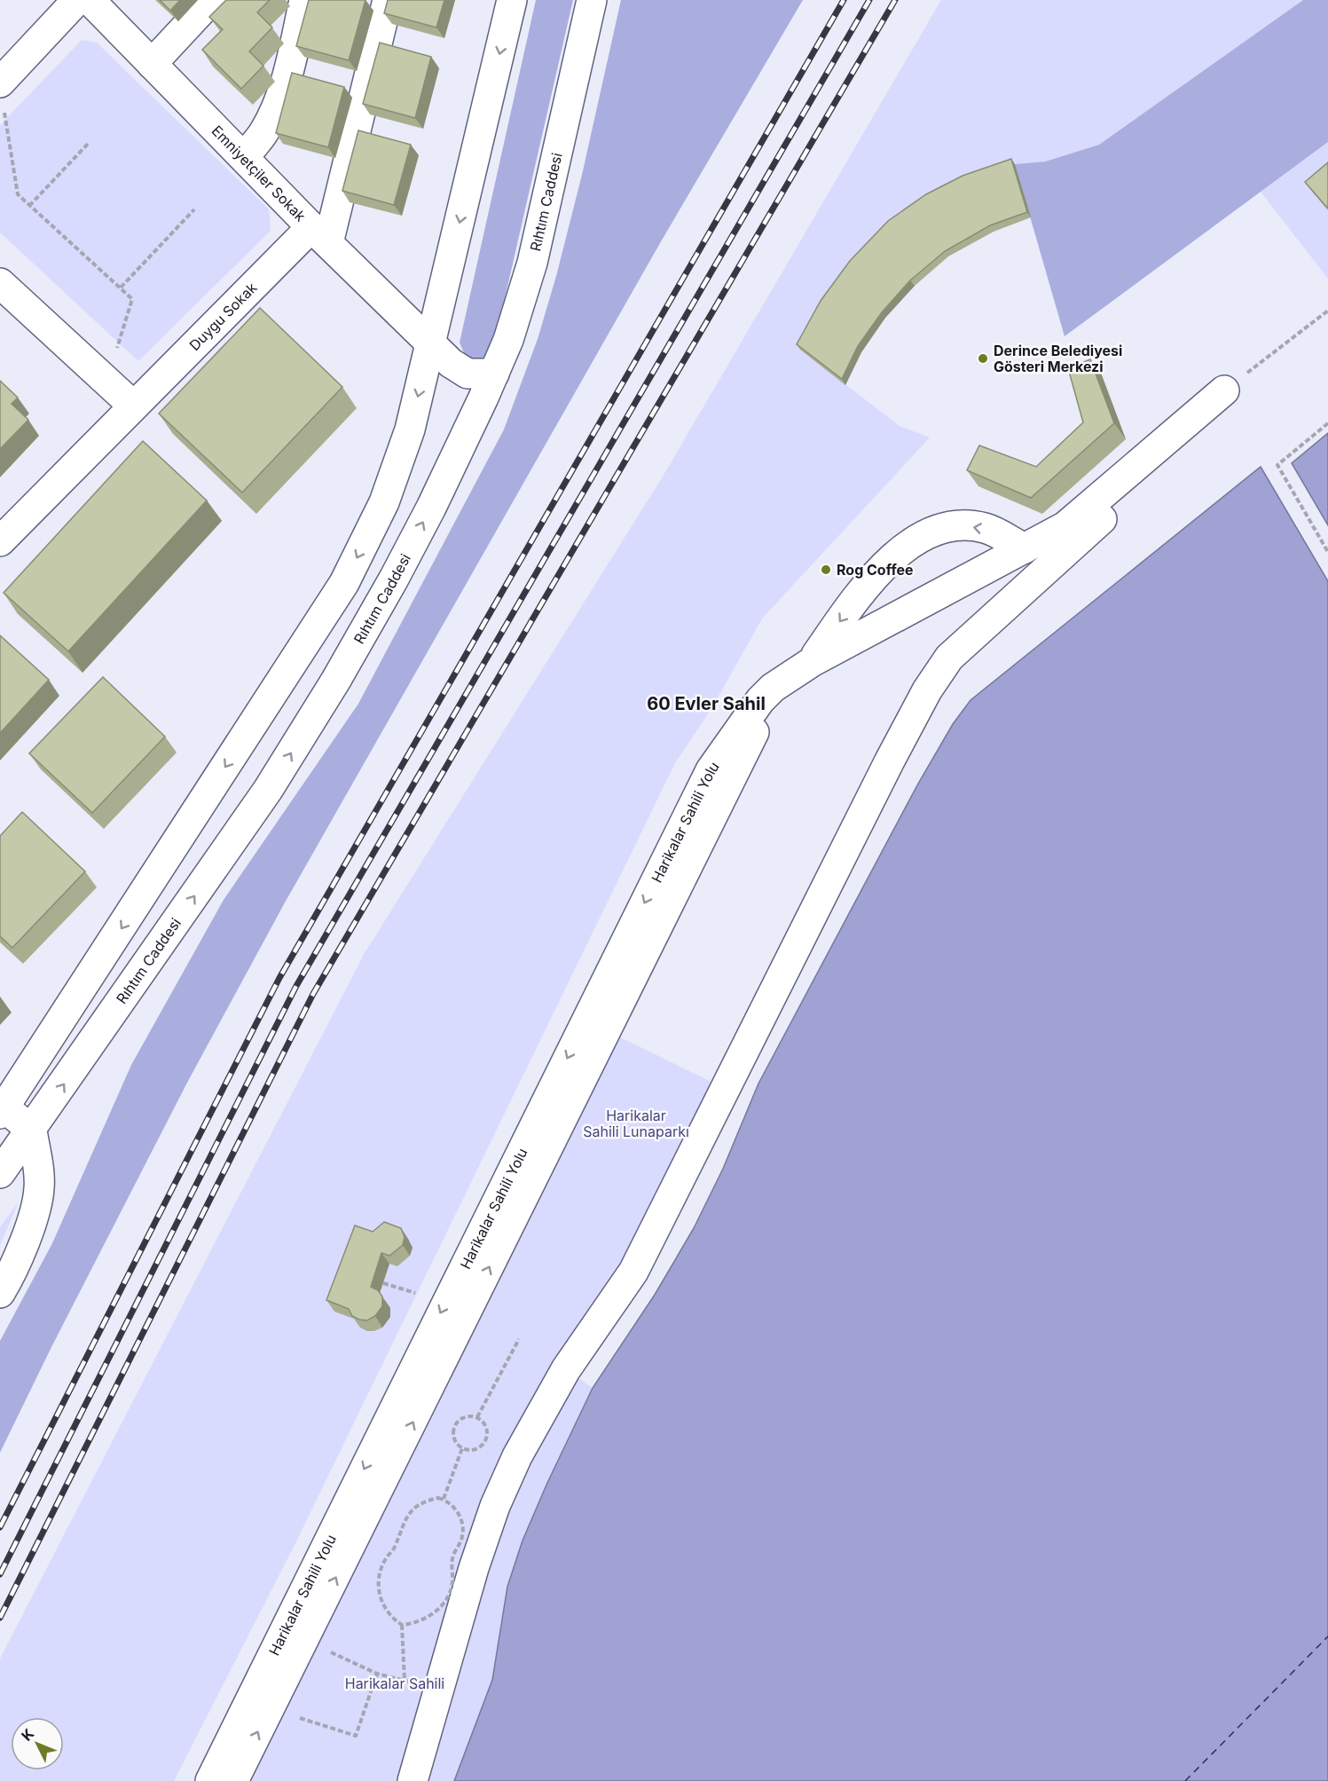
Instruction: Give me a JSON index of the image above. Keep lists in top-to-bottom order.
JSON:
{
  "streets": {
    "street": [
      "Emniyetçiler Sokak",
      "Rıhtım Caddesi",
      "Duygu Sokak",
      "Harikalar Sahili Yolu"
    ]
  },
  "crossings": [
    ["Emniyetçiler Sokak", "Rıhtım Caddesi"],
    ["Emniyetçiler Sokak", "Duygu Sokak"]
  ],
  "districts": ["60 Evler Sahil"],
  "parks": ["Harikalar Sahili Lunaparkı", "Harikalar Sahili"],
  "places": ["Derince Belediyesi Gösteri Merkezi", "Rog Coffee"],
  "north": "top left"
}
